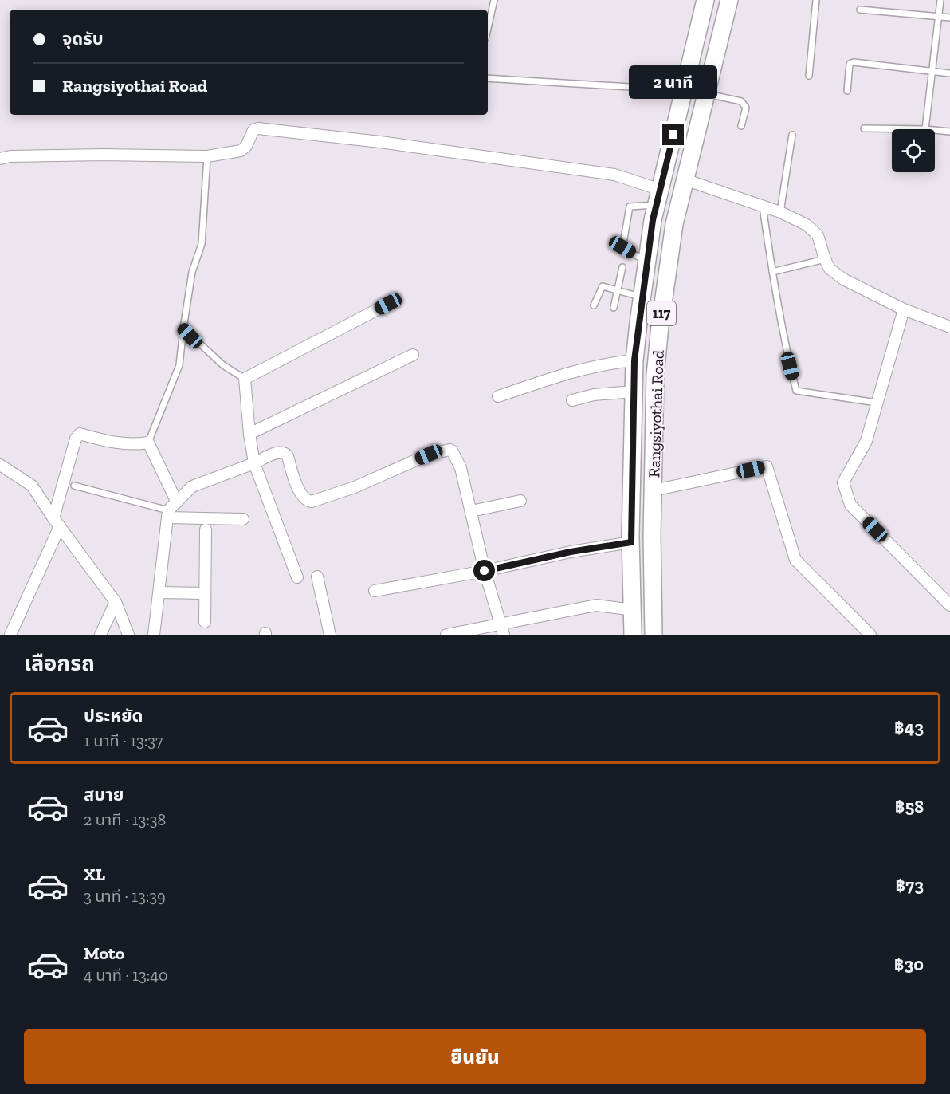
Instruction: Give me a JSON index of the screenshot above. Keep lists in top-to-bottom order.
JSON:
{
  "streets": {
    "main road": ["117", "Rangsiyothai Road"]
  },
  "page": {
    "banner": ["จุดรับ", "Rangsiyothai Road"],
    "bubble": "2 นาที",
    "heading": "เลือกรถ",
    "list": [
      {
        "name": "ประหยัด",
        "note": "1 นาที · 13:37",
        "value": "฿43"
      },
      {
        "name": "สบาย",
        "note": "2 นาที · 13:38",
        "value": "฿58"
      },
      {
        "name": "XL",
        "note": "3 นาที · 13:39",
        "value": "฿73"
      },
      {
        "name": "Moto",
        "note": "4 นาที · 13:40",
        "value": "฿30"
      }
    ],
    "buttons": "ยืนยัน"
  }
}
